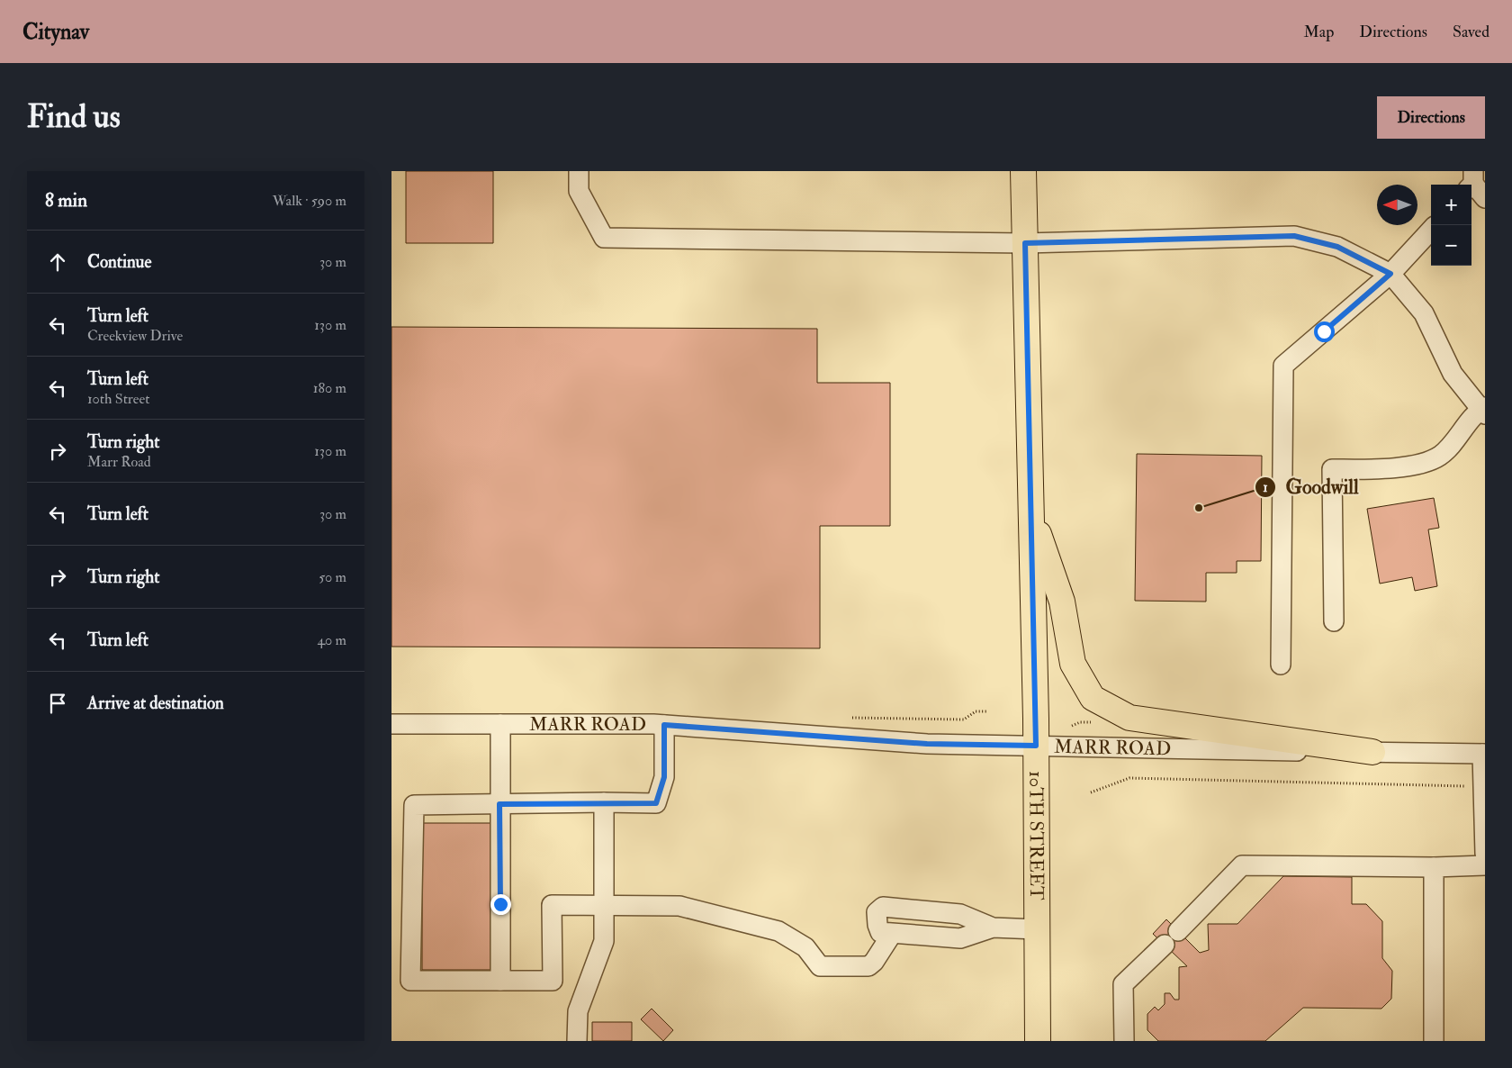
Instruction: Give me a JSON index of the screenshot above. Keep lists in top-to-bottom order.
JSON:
{
  "streets": {
    "main road": ["10TH STREET"],
    "street": ["MARR ROAD"]
  },
  "crossings": [
    ["MARR ROAD", "10TH STREET"]
  ],
  "places": ["Goodwill"],
  "north": "left",
  "page": {
    "header": "Citynav",
    "nav": ["Map", "Directions", "Saved"],
    "buttons": "Directions",
    "title": "Find us",
    "heading": ["8 min", "Walk · 590 m"],
    "map_buttons": ["+", "−"],
    "list": [
      ["Continue", "30 m"],
      ["Turn left", "Creekview Drive", "130 m"],
      ["Turn left", "10th Street", "180 m"],
      ["Turn right", "Marr Road", "130 m"],
      ["Turn left", "30 m"],
      ["Turn right", "50 m"],
      ["Turn left", "40 m"],
      "Arrive at destination"
    ]
  }
}
